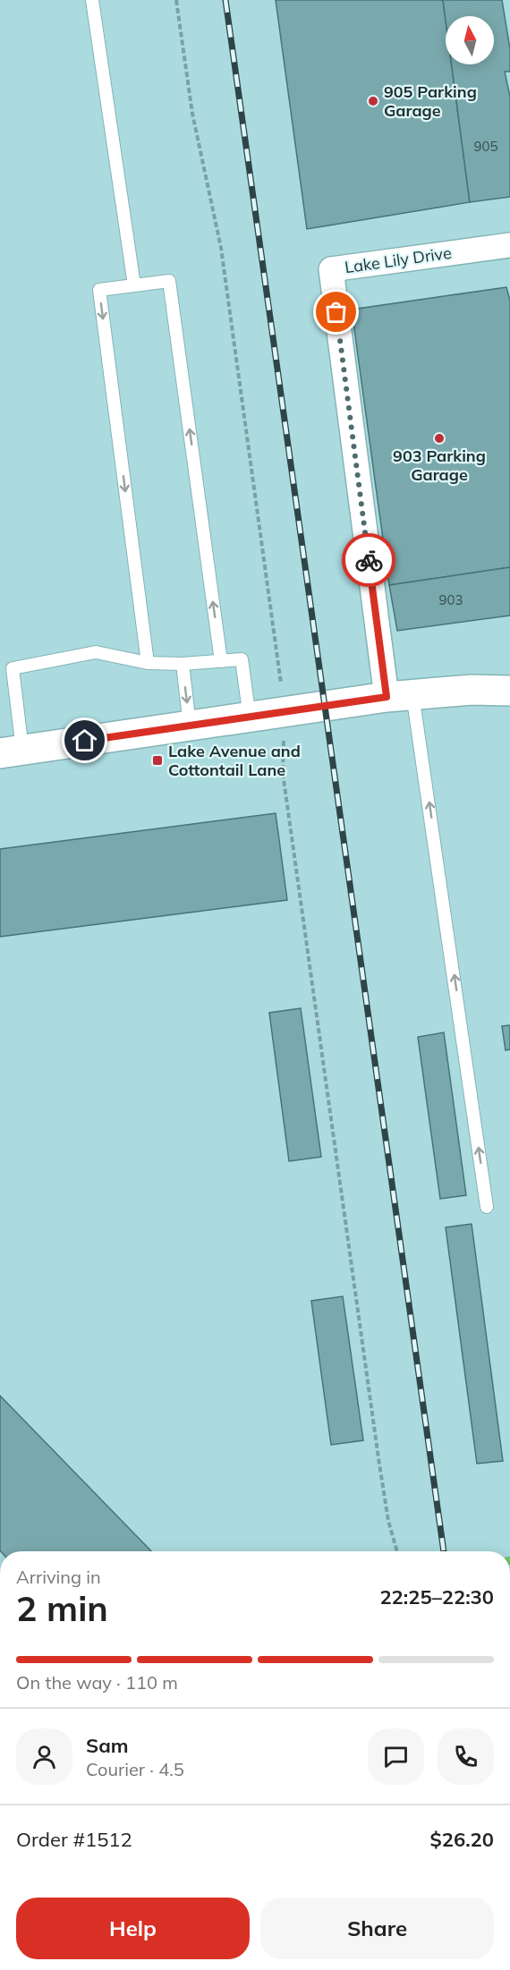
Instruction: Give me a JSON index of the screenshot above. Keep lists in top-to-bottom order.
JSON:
{
  "streets": {
    "street": ["Lake Lily Drive"]
  },
  "places": {
    "other": ["905 Parking Garage", "903 Parking Garage"],
    "transit": ["Lake Avenue and Cottontail Lane"]
  },
  "house_numbers": ["905", "903"],
  "north": "top",
  "page": {
    "heading": ["2 min", "Arriving in", "22:25–22:30"],
    "panel": [
      "Sam",
      "Courier · 4.5",
      "Order #1512",
      "$26.20"
    ],
    "bar": "On the way · 110 m",
    "buttons": ["Help", "Share"]
  }
}
